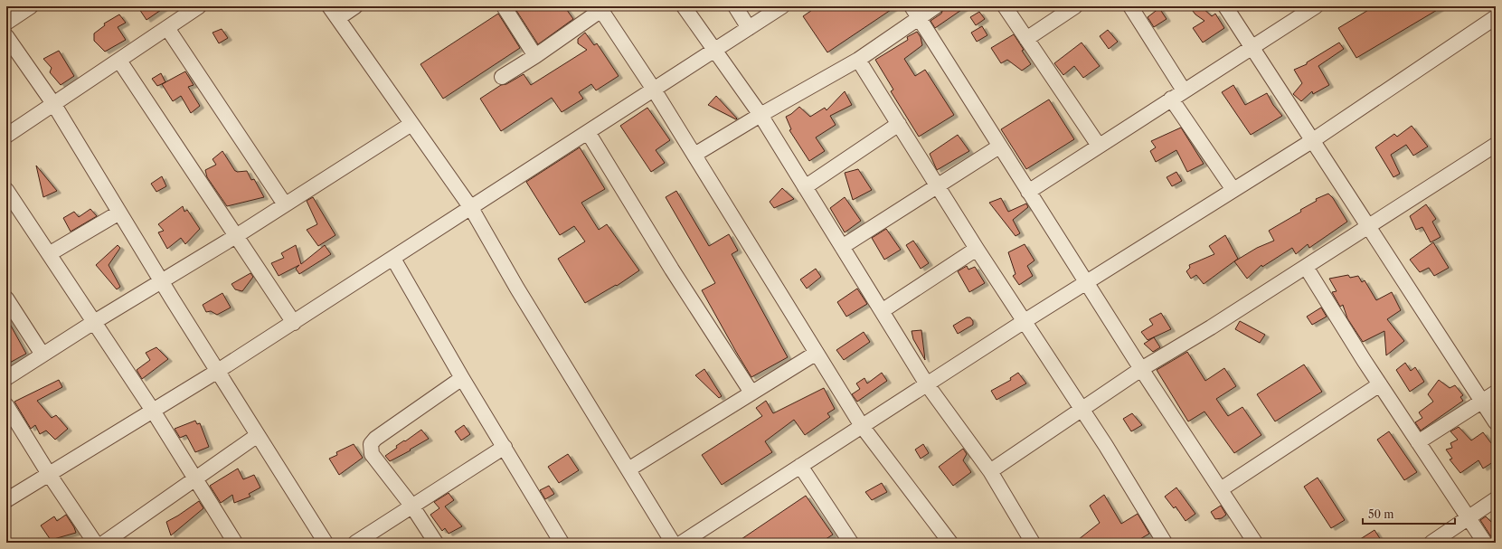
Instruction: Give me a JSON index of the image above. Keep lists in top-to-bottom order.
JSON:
{
  "scale_bar": "50 m"
}
